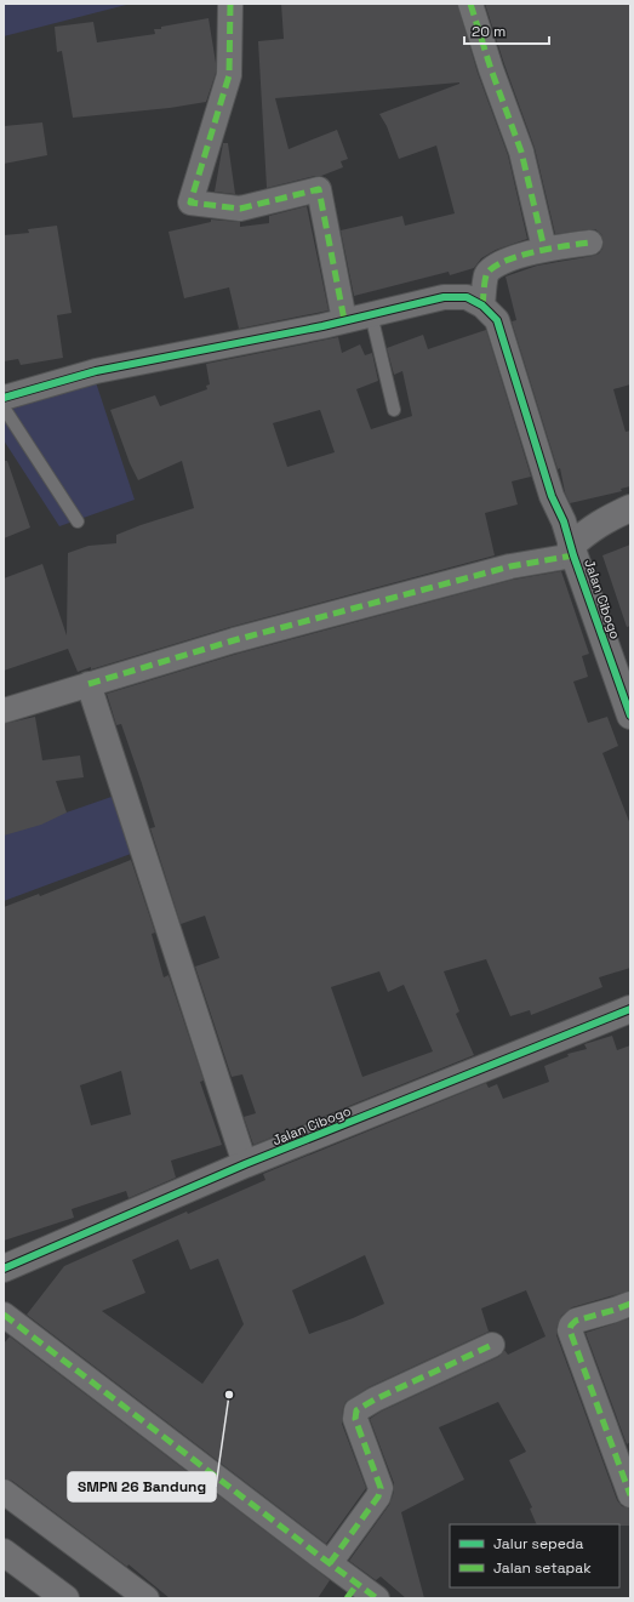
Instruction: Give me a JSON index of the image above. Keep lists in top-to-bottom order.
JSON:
{
  "streets": {
    "street": ["Jalan Cibogo"]
  },
  "places": ["SMPN 26 Bandung"],
  "legend": ["Jalur sepeda", "Jalan setapak"],
  "scale_bar": "20 m"
}
